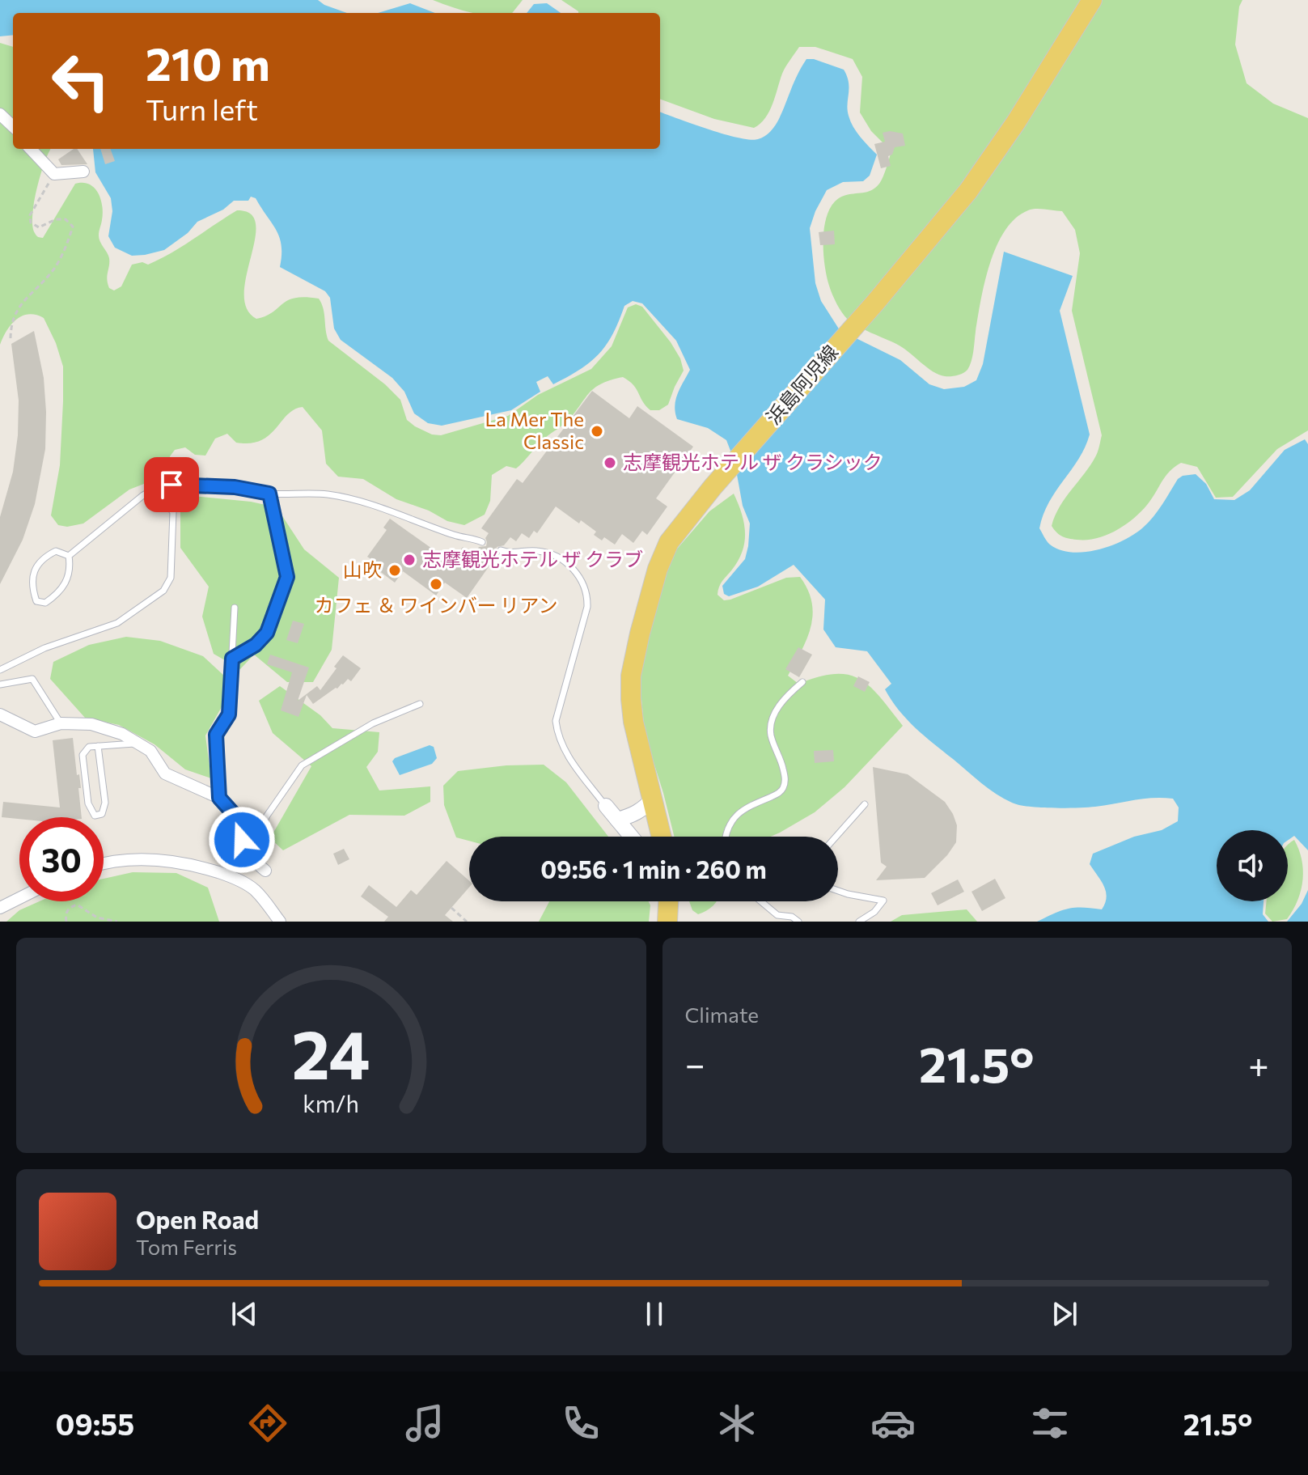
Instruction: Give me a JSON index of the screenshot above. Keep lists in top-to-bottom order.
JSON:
{
  "streets": {
    "main road": ["浜島阿児線"]
  },
  "places": [
    "La Mer The Classic",
    "志摩観光ホテル ザ クラシック",
    "志摩観光ホテル ザ クラブ",
    "山吹",
    "カフェ ＆ ワインバー リアン"
  ],
  "page": {
    "turn": ["210 m", "Turn left"],
    "limit": "30",
    "trip": "09:56 · 1 min · 260 m",
    "tile": "Climate",
    "heat": ["−", "21.5°", "+"],
    "song": ["Open Road", "Tom Ferris"],
    "tabs": ["09:55", "21.5°"],
    "gauge": ["24", "km/h"]
  }
}
